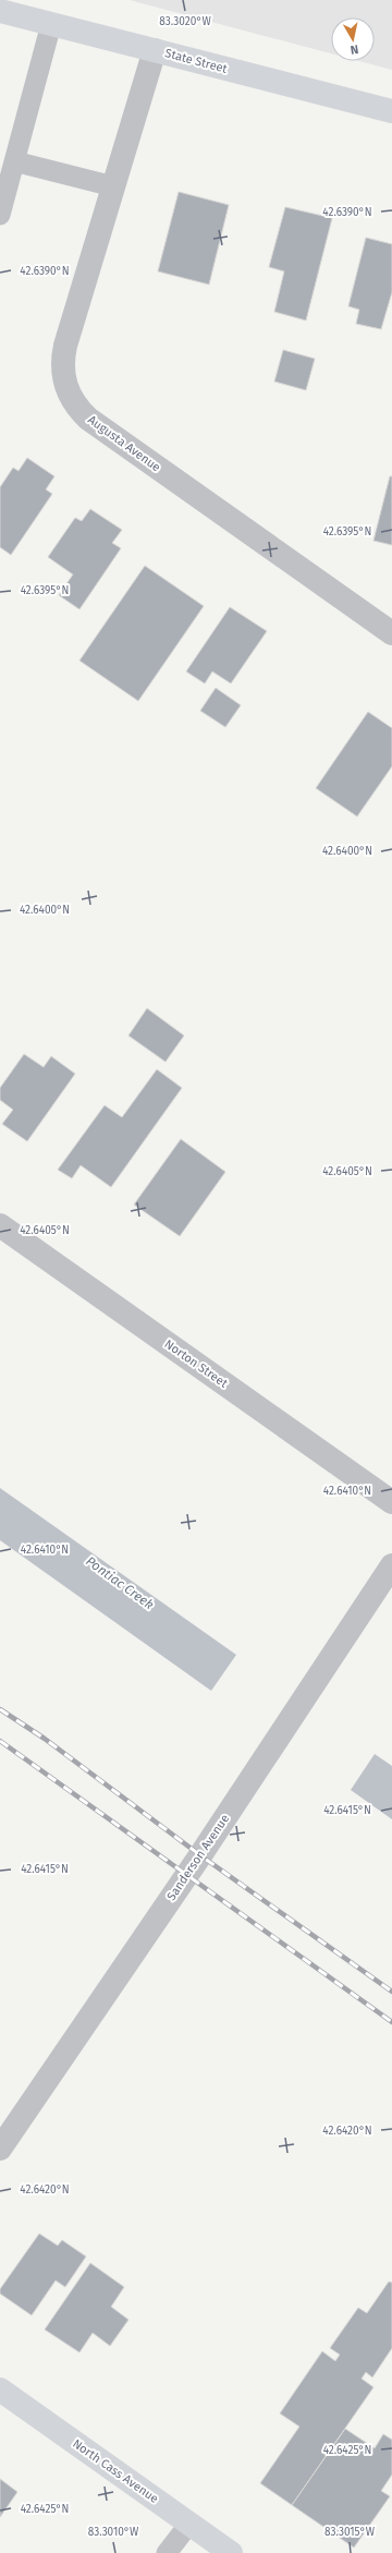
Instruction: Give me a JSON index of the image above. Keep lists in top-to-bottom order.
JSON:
{
  "streets": {
    "main road": ["State Street", "North Cass Avenue"],
    "street": ["Augusta Avenue", "Norton Street", "Sanderson Avenue"]
  },
  "crossings": [
    ["State Street", "Augusta Avenue"]
  ],
  "water": ["Pontiac Creek"],
  "north": "bottom",
  "coordinates": [
    "83.3020°W",
    "42.6390°N",
    "42.6395°N",
    "42.6400°N",
    "42.6405°N",
    "42.6410°N",
    "42.6415°N",
    "42.6420°N",
    "42.6425°N",
    "83.3010°W",
    "83.3015°W"
  ]
}
